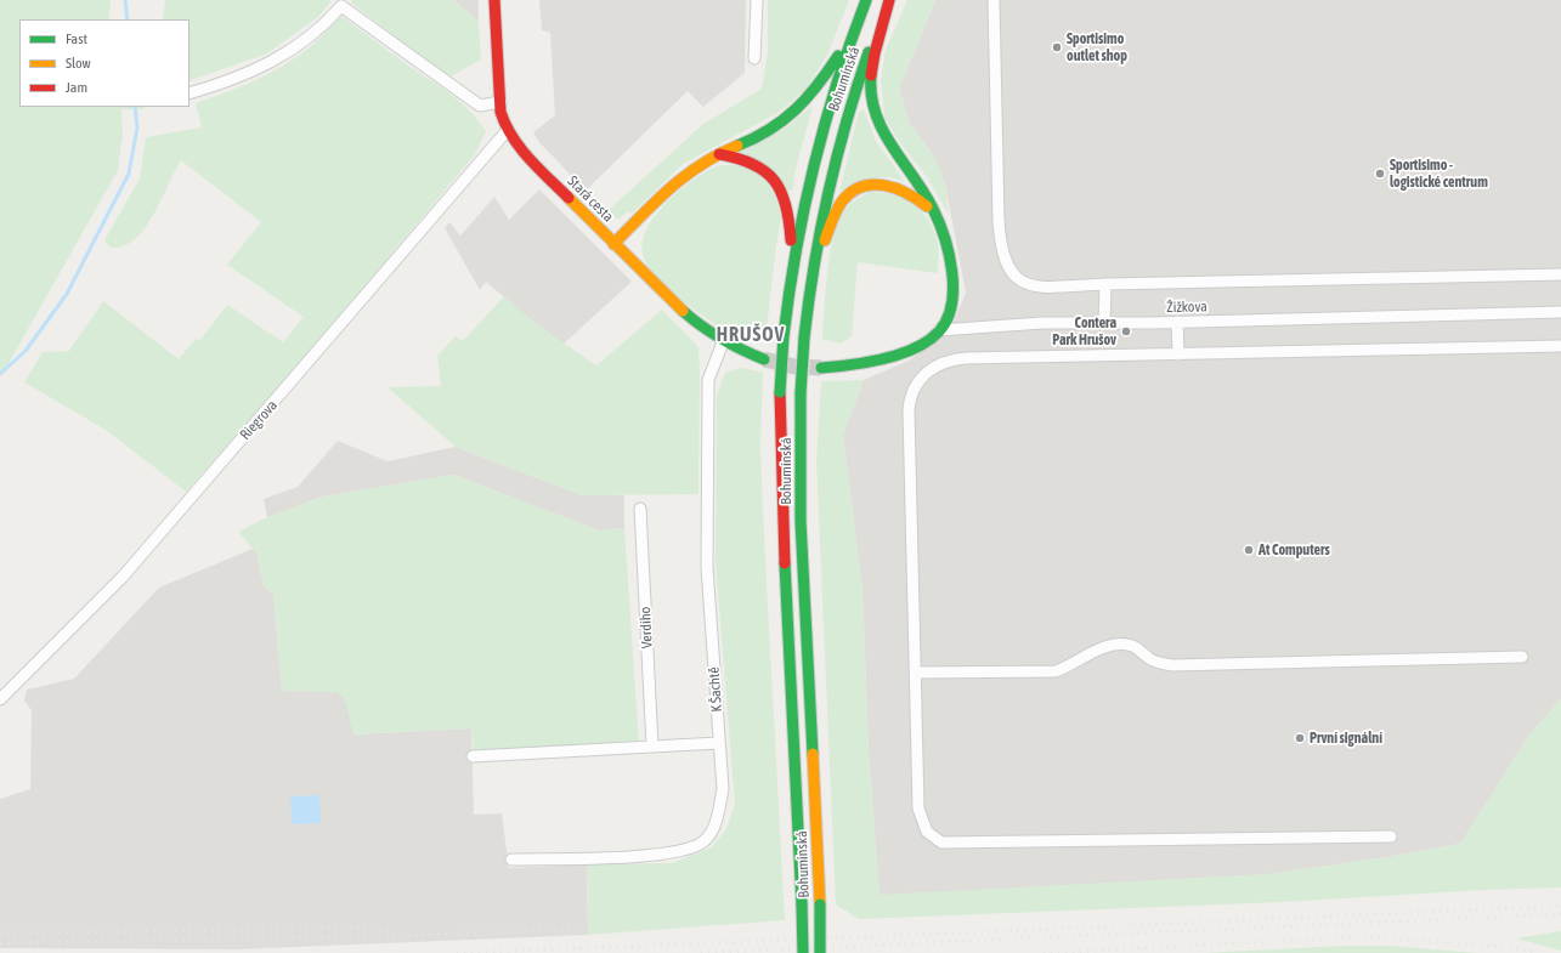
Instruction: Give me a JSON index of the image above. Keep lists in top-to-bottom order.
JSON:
{
  "streets": {
    "main road": ["Bohumínská", "Stará cesta"],
    "street": [
      "Žižkova",
      "Riegrova",
      "Verdiho",
      "K Šachtě"
    ]
  },
  "crossings": [
    ["Stará cesta", "Riegrova"],
    ["Stará cesta", "K Šachtě"]
  ],
  "districts": ["HRUŠOV"],
  "places": [
    "Sportisimo outlet shop",
    "Sportisimo - logistické centrum",
    "Contera Park Hrušov",
    "At Computers",
    "První signální"
  ],
  "legend": ["Fast", "Slow", "Jam"]
}
